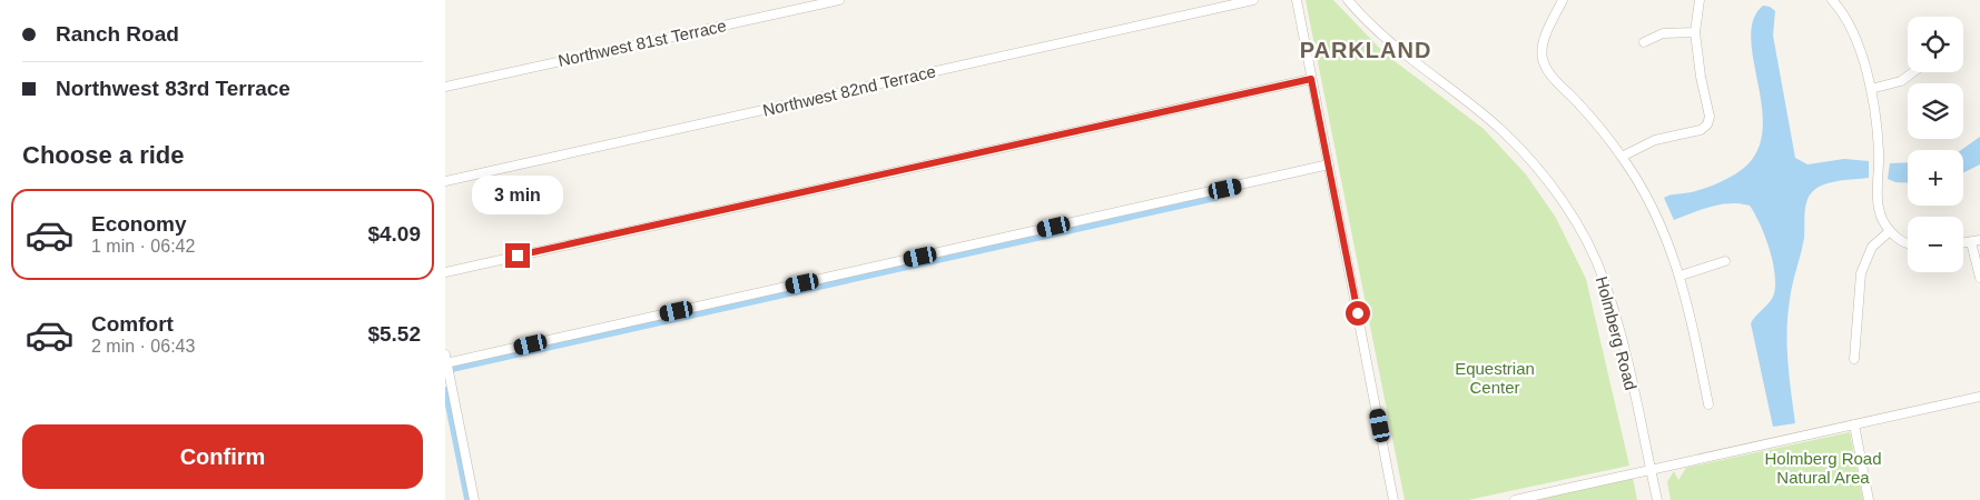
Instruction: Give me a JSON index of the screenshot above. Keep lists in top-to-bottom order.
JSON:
{
  "streets": {
    "street": ["Northwest 81st Terrace", "Northwest 82nd Terrace", "Holmberg Road"]
  },
  "districts": ["PARKLAND"],
  "parks": ["Equestrian Center", "Holmberg Road Natural Area"],
  "page": {
    "banner": ["Ranch Road", "Northwest 83rd Terrace"],
    "map_buttons": ["+", "−"],
    "heading": "Choose a ride",
    "bubble": "3 min",
    "list": [
      {
        "name": "Economy",
        "note": "1 min · 06:42",
        "value": "$4.09"
      },
      {
        "name": "Comfort",
        "note": "2 min · 06:43",
        "value": "$5.52"
      }
    ],
    "buttons": "Confirm"
  }
}
